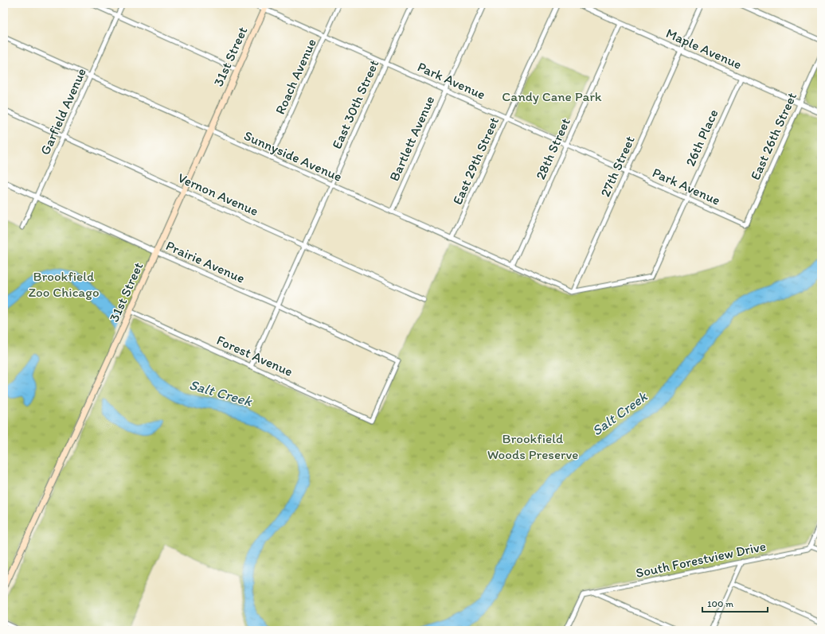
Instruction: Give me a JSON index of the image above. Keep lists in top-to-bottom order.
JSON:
{
  "streets": {
    "main road": ["31st Street"],
    "street": [
      "Maple Avenue",
      "Roach Avenue",
      "Park Avenue",
      "East 30th Street",
      "Garfield Avenue",
      "East 26th Street",
      "26th Place",
      "Bartlett Avenue",
      "28th Street",
      "Sunnyside Avenue",
      "East 29th Street",
      "27th Street",
      "Vernon Avenue",
      "Prairie Avenue",
      "Forest Avenue",
      "South Forestview Drive"
    ]
  },
  "crossings": [
    ["Maple Avenue", "East 26th Street"],
    ["Maple Avenue", "26th Place"],
    ["Maple Avenue", "28th Street"],
    ["Maple Avenue", "27th Street"],
    ["31st Street", "Park Avenue"],
    ["31st Street", "Sunnyside Avenue"],
    ["31st Street", "Vernon Avenue"],
    ["31st Street", "Prairie Avenue"],
    ["31st Street", "Forest Avenue"],
    ["Roach Avenue", "Park Avenue"],
    ["Roach Avenue", "Sunnyside Avenue"],
    ["Park Avenue", "East 30th Street"],
    ["Park Avenue", "East 26th Street"],
    ["Park Avenue", "26th Place"],
    ["Park Avenue", "Bartlett Avenue"],
    ["Park Avenue", "28th Street"],
    ["Park Avenue", "East 29th Street"],
    ["Park Avenue", "27th Street"],
    ["East 30th Street", "Sunnyside Avenue"],
    ["East 30th Street", "Vernon Avenue"],
    ["East 30th Street", "Prairie Avenue"],
    ["East 30th Street", "Forest Avenue"],
    ["Garfield Avenue", "Sunnyside Avenue"],
    ["Garfield Avenue", "Vernon Avenue"],
    ["Garfield Avenue", "Prairie Avenue"],
    ["26th Place", "Sunnyside Avenue"],
    ["26th Place", "27th Street"],
    ["Bartlett Avenue", "Sunnyside Avenue"],
    ["28th Street", "Sunnyside Avenue"],
    ["Sunnyside Avenue", "East 29th Street"],
    ["Sunnyside Avenue", "27th Street"],
    ["Prairie Avenue", "Forest Avenue"]
  ],
  "water": ["Salt Creek"],
  "parks": ["Candy Cane Park", "Brookfield Zoo Chicago", "Brookfield Woods Preserve"],
  "scale_bar": "100 m"
}
